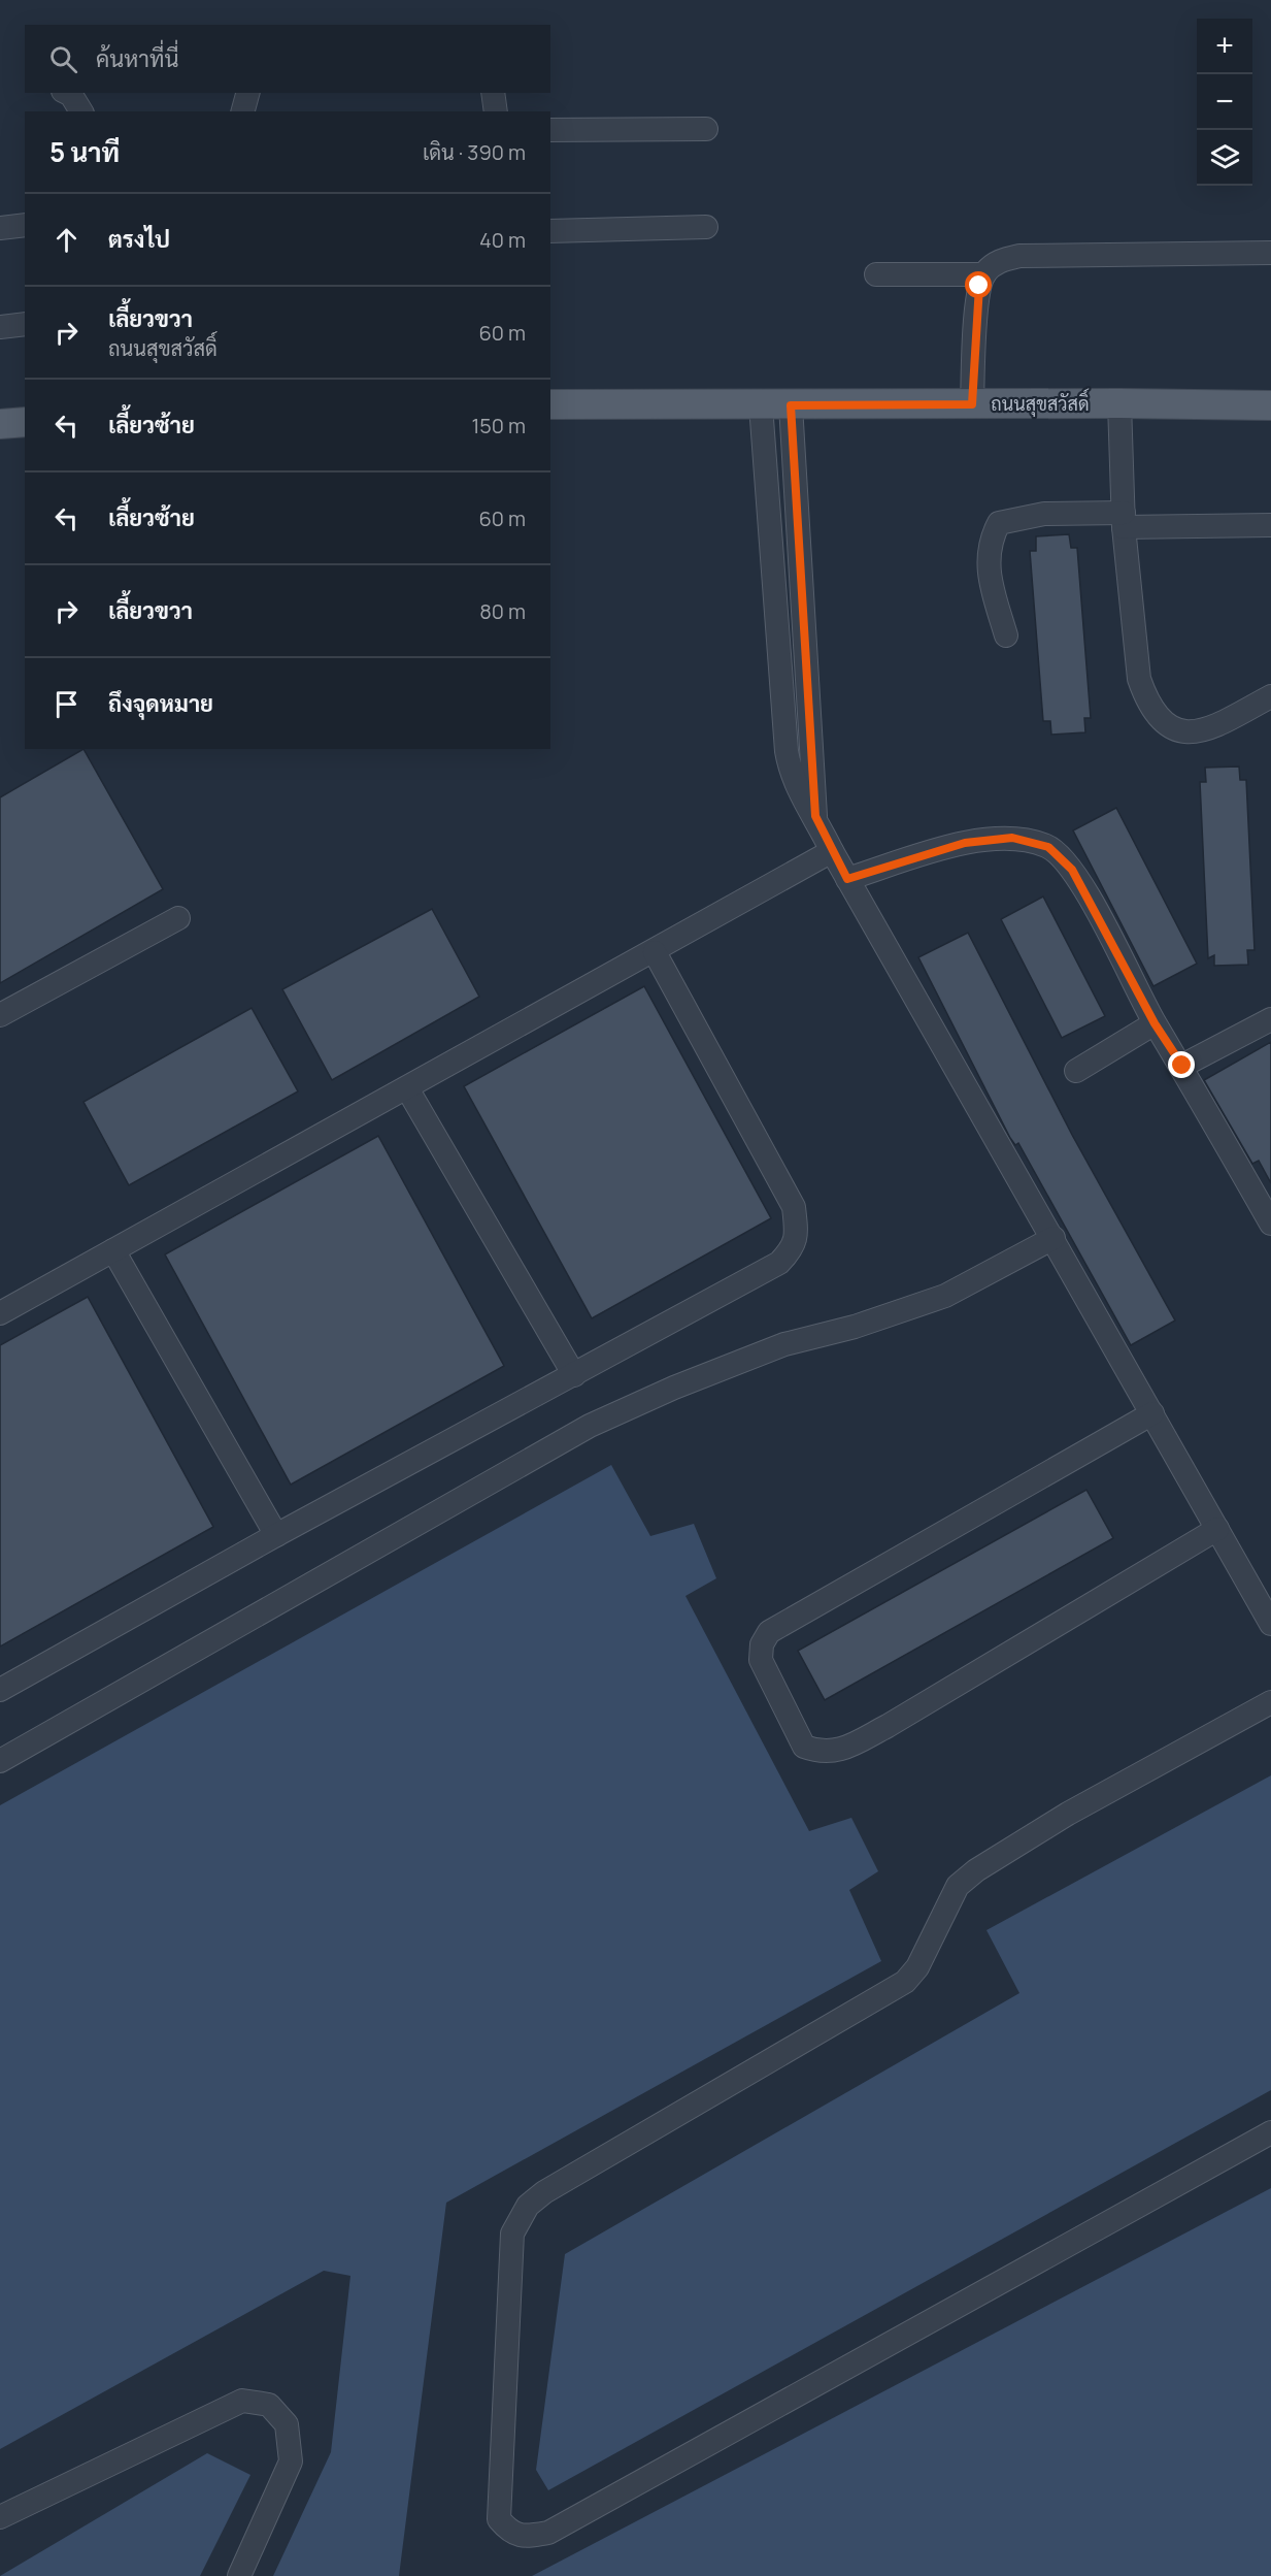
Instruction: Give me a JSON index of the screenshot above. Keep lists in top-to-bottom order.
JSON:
{
  "streets": {
    "main road": ["ถนนสุขสวัสดิ์"]
  },
  "page": {
    "map_buttons": ["+", "−"],
    "search": "ค้นหาที่นี่",
    "heading": ["5 นาที", "เดิน · 390 m"],
    "list": [
      ["ตรงไป", "40 m"],
      ["เลี้ยวขวา", "ถนนสุขสวัสดิ์", "60 m"],
      ["เลี้ยวซ้าย", "150 m"],
      ["เลี้ยวซ้าย", "60 m"],
      ["เลี้ยวขวา", "80 m"],
      "ถึงจุดหมาย"
    ]
  }
}
